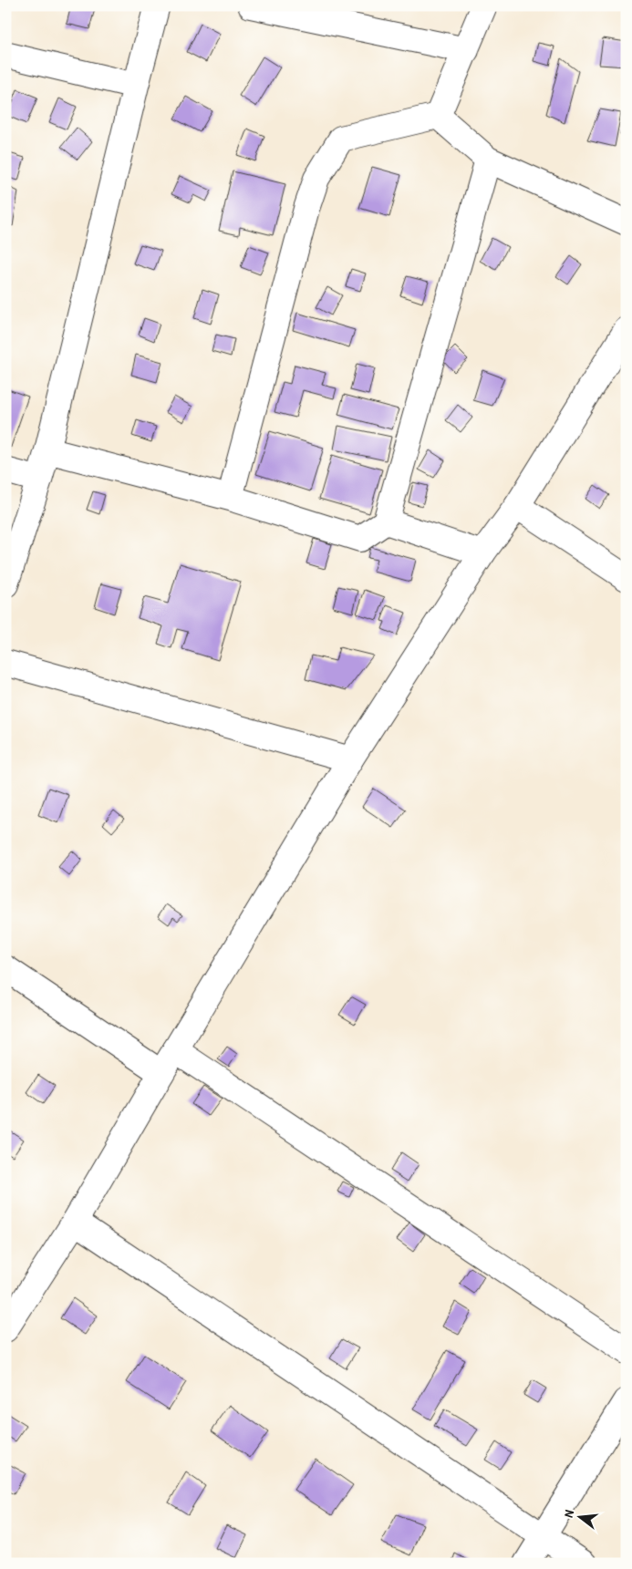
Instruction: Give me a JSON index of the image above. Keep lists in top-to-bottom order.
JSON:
{
  "north": "left"
}
